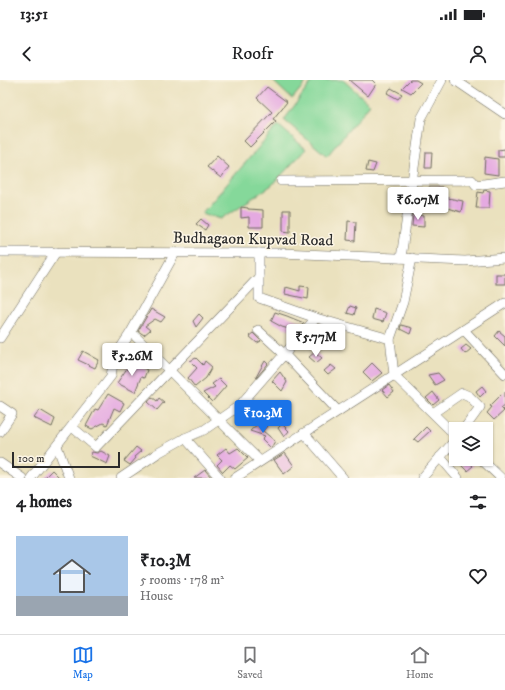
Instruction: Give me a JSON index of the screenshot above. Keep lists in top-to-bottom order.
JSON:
{
  "streets": {
    "street": ["Budhagaon Kupvad Road"]
  },
  "scale_bar": "100 m",
  "page": {
    "status": "13:51",
    "header": "Roofr",
    "price": [
      "₹6.07M",
      "₹5.77M",
      "₹5.26M",
      "₹10.3M"
    ],
    "scale": "100 m",
    "heading": "4 homes",
    "list": [
      {
        "name": "₹10.3M",
        "note": "5 rooms · 178 m² · House"
      }
    ],
    "tabs": ["Map", "Saved", "Home"]
  }
}
